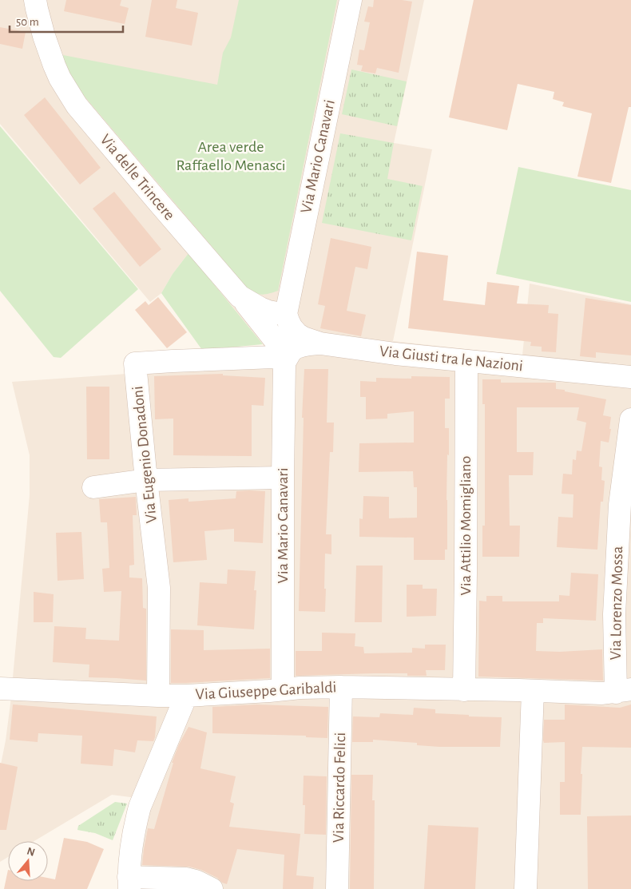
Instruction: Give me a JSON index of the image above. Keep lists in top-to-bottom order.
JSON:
{
  "streets": {
    "street": [
      "Via Mario Canavari",
      "Via delle Trincere",
      "Via Giusti tra le Nazioni",
      "Via Eugenio Donadoni",
      "Via Attilio Momigliano",
      "Via Lorenzo Mossa",
      "Via Giuseppe Garibaldi",
      "Via Riccardo Felici"
    ]
  },
  "crossings": [
    ["Via Mario Canavari", "Via delle Trincere"],
    ["Via Mario Canavari", "Via Giusti tra le Nazioni"],
    ["Via Mario Canavari", "Via Eugenio Donadoni"],
    ["Via Mario Canavari", "Via Giuseppe Garibaldi"],
    ["Via delle Trincere", "Via Giusti tra le Nazioni"],
    ["Via Giusti tra le Nazioni", "Via Attilio Momigliano"],
    ["Via Eugenio Donadoni", "Via Giuseppe Garibaldi"],
    ["Via Attilio Momigliano", "Via Giuseppe Garibaldi"],
    ["Via Lorenzo Mossa", "Via Giuseppe Garibaldi"],
    ["Via Giuseppe Garibaldi", "Via Riccardo Felici"]
  ],
  "parks": ["Area verde Raffaello Menasci"],
  "scale_bar": "50 m",
  "north": "top"
}
